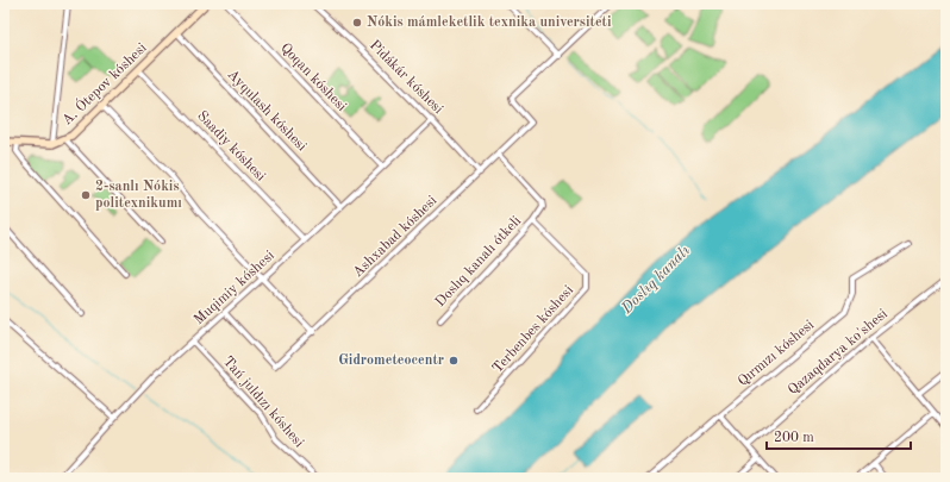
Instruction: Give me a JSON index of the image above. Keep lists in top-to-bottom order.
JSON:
{
  "streets": {
    "main road": ["A. Ótepov kóshesi"],
    "street": [
      "Qoqan kóshesi",
      "Pidákár kóshesi",
      "Ayqulash kóshesi",
      "Saadiy kóshesi",
      "Ashxabad kóshesi",
      "Doslıq kanalı ótkeli",
      "Muqimiy kóshesi",
      "Terbenbes kóshesi",
      "Qazaqdarya ko'shesi",
      "Qırmızı kóshesi",
      "Tań juldızı kóshesi"
    ]
  },
  "crossings": [
    ["Qoqan kóshesi", "Muqimiy kóshesi"],
    ["Pidákár kóshesi", "Ashxabad kóshesi"],
    ["Pidákár kóshesi", "Muqimiy kóshesi"],
    ["A. Ótepov kóshesi", "Ayqulash kóshesi"],
    ["A. Ótepov kóshesi", "Saadiy kóshesi"],
    ["Ayqulash kóshesi", "Muqimiy kóshesi"],
    ["Saadiy kóshesi", "Muqimiy kóshesi"],
    ["Ashxabad kóshesi", "Muqimiy kóshesi"],
    ["Doslıq kanalı ótkeli", "Terbenbes kóshesi"],
    ["Muqimiy kóshesi", "Tań juldızı kóshesi"]
  ],
  "water": ["Doslıq kanalı"],
  "places": ["Nókis mámleketlik texnika universiteti", "2-sanlı Nókis politexnikumı", "Gidrometeocentr"],
  "scale_bar": "200 m"
}
